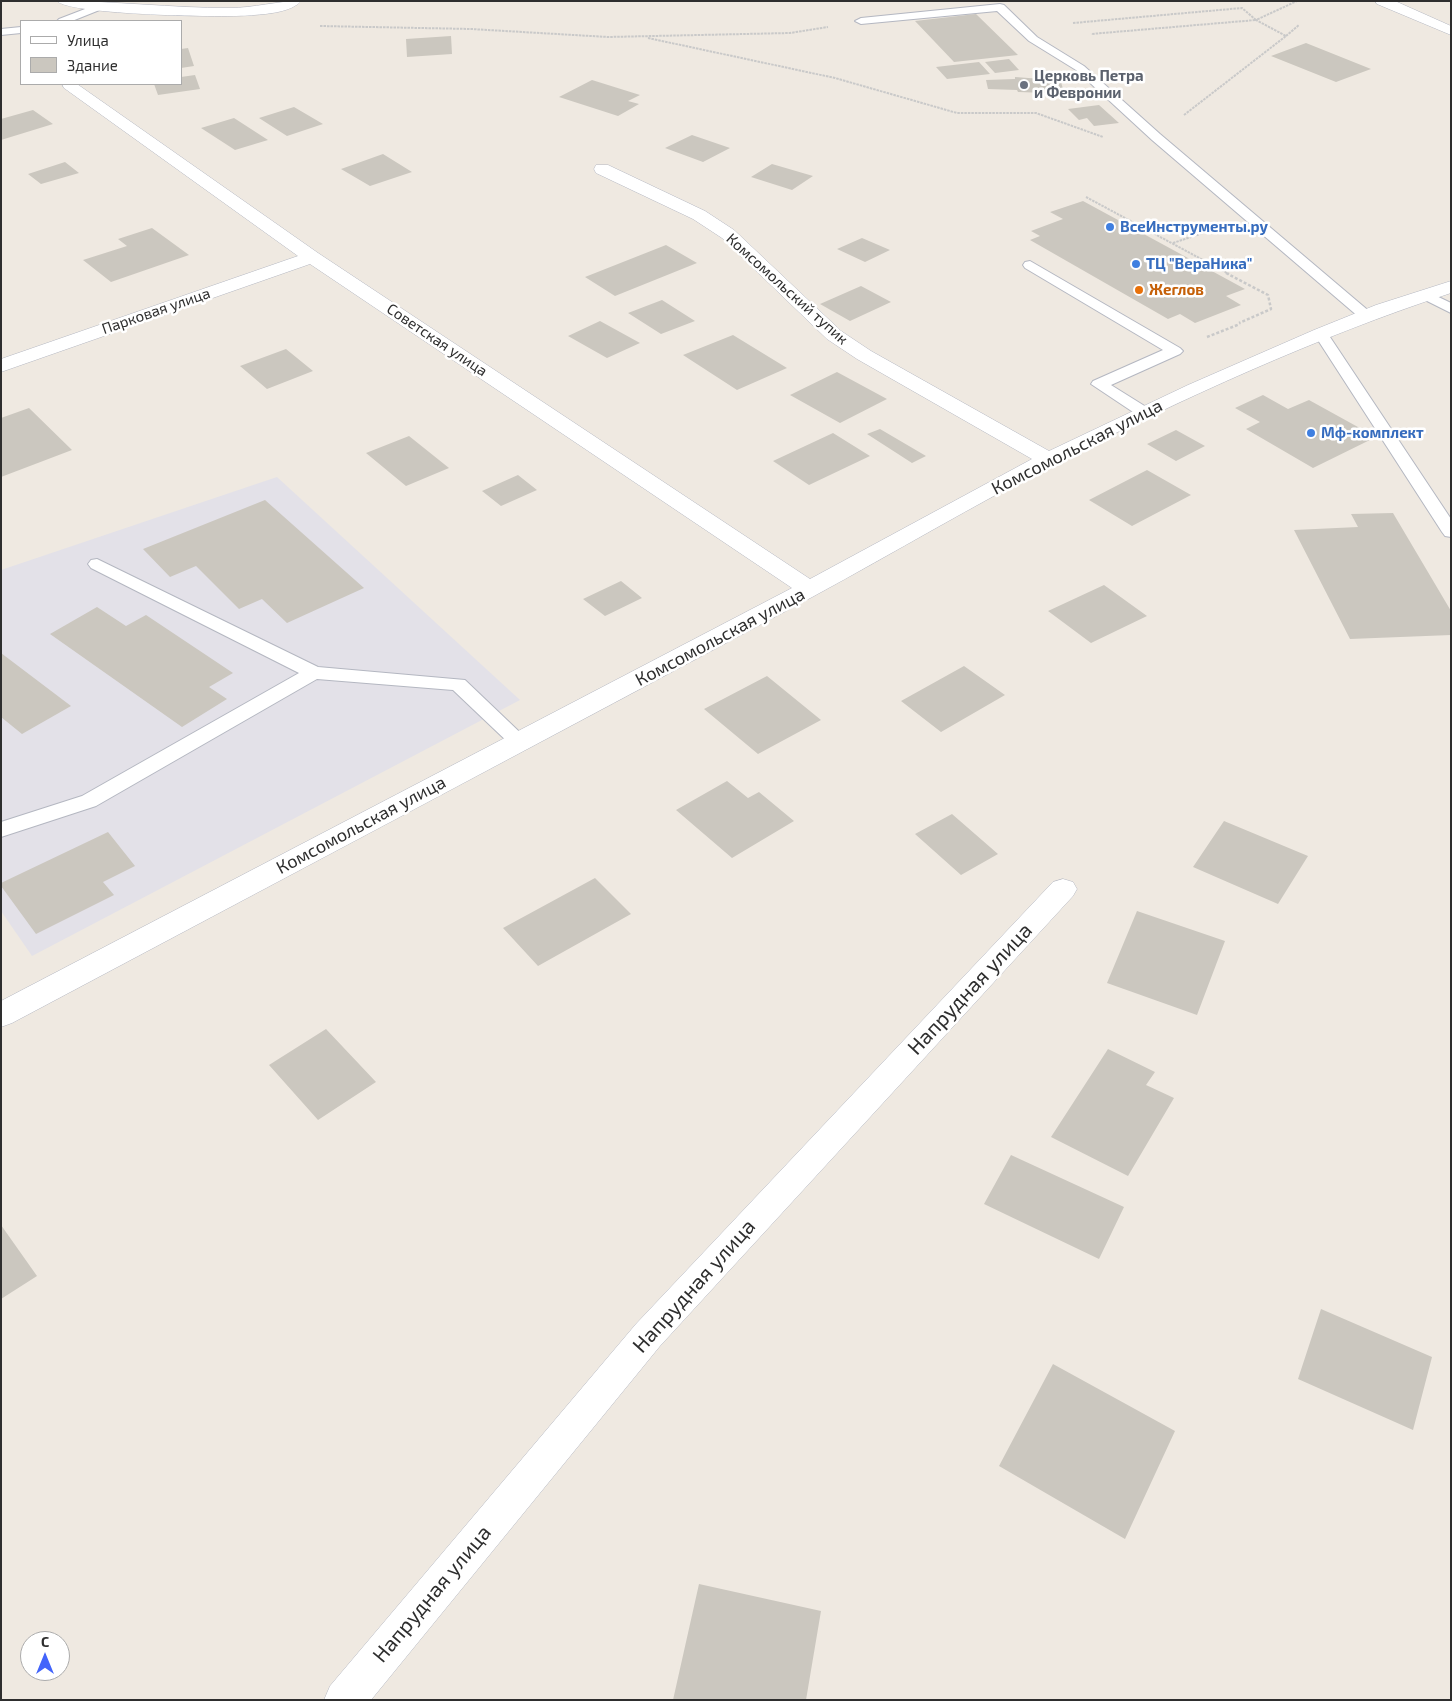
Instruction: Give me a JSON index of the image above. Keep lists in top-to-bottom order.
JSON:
{
  "streets": {
    "street": [
      "Комсомольский тупик",
      "Парковая улица",
      "Советская улица",
      "Комсомольская улица",
      "Напрудная улица"
    ]
  },
  "crossings": [
    ["Комсомольский тупик", "Комсомольская улица"],
    ["Парковая улица", "Советская улица"],
    ["Советская улица", "Комсомольская улица"]
  ],
  "places": [
    "Церковь Петра и Февронии",
    "ВсеИнструменты.ру",
    "ТЦ \"ВераНика\"",
    "Жеглов",
    "Мф-комплект"
  ],
  "legend": ["Улица", "Здание"],
  "north": "top"
}
